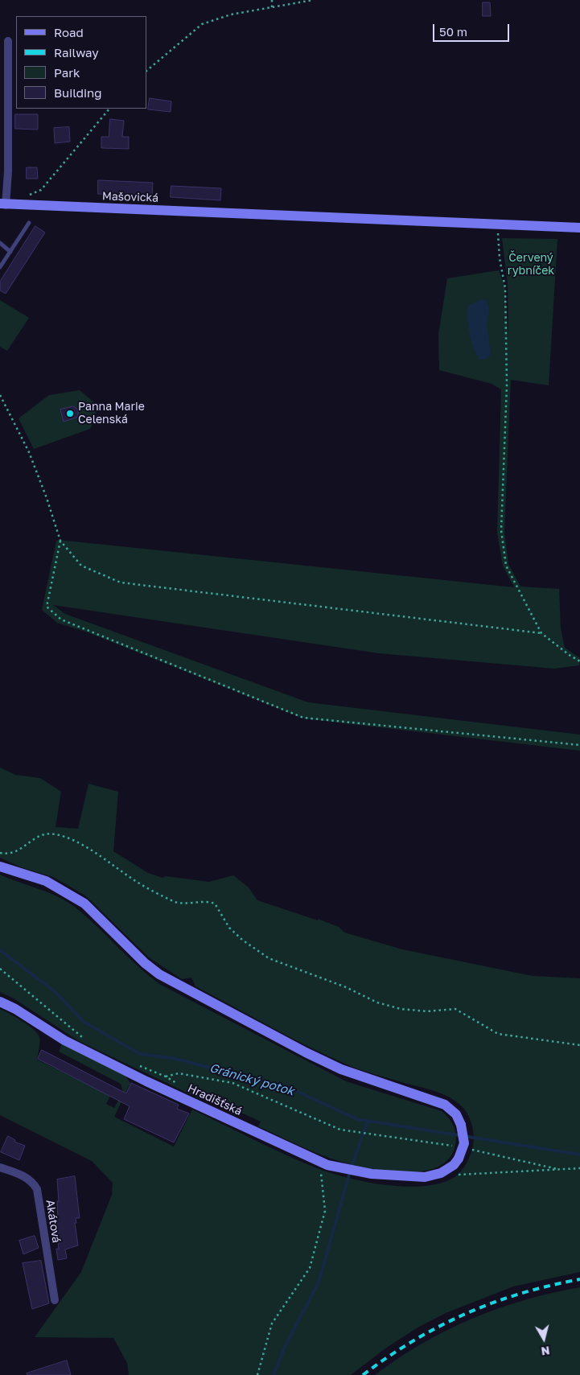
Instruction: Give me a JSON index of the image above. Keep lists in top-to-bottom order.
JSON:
{
  "streets": {
    "street": ["Mašovická", "Hradišťská", "Akátová"]
  },
  "water": ["Gránický potok"],
  "parks": ["Červený rybníček"],
  "places": ["Panna Marie Celenská"],
  "legend": [
    "Road",
    "Railway",
    "Park",
    "Building"
  ],
  "scale_bar": "50 m",
  "north": "bottom"
}
